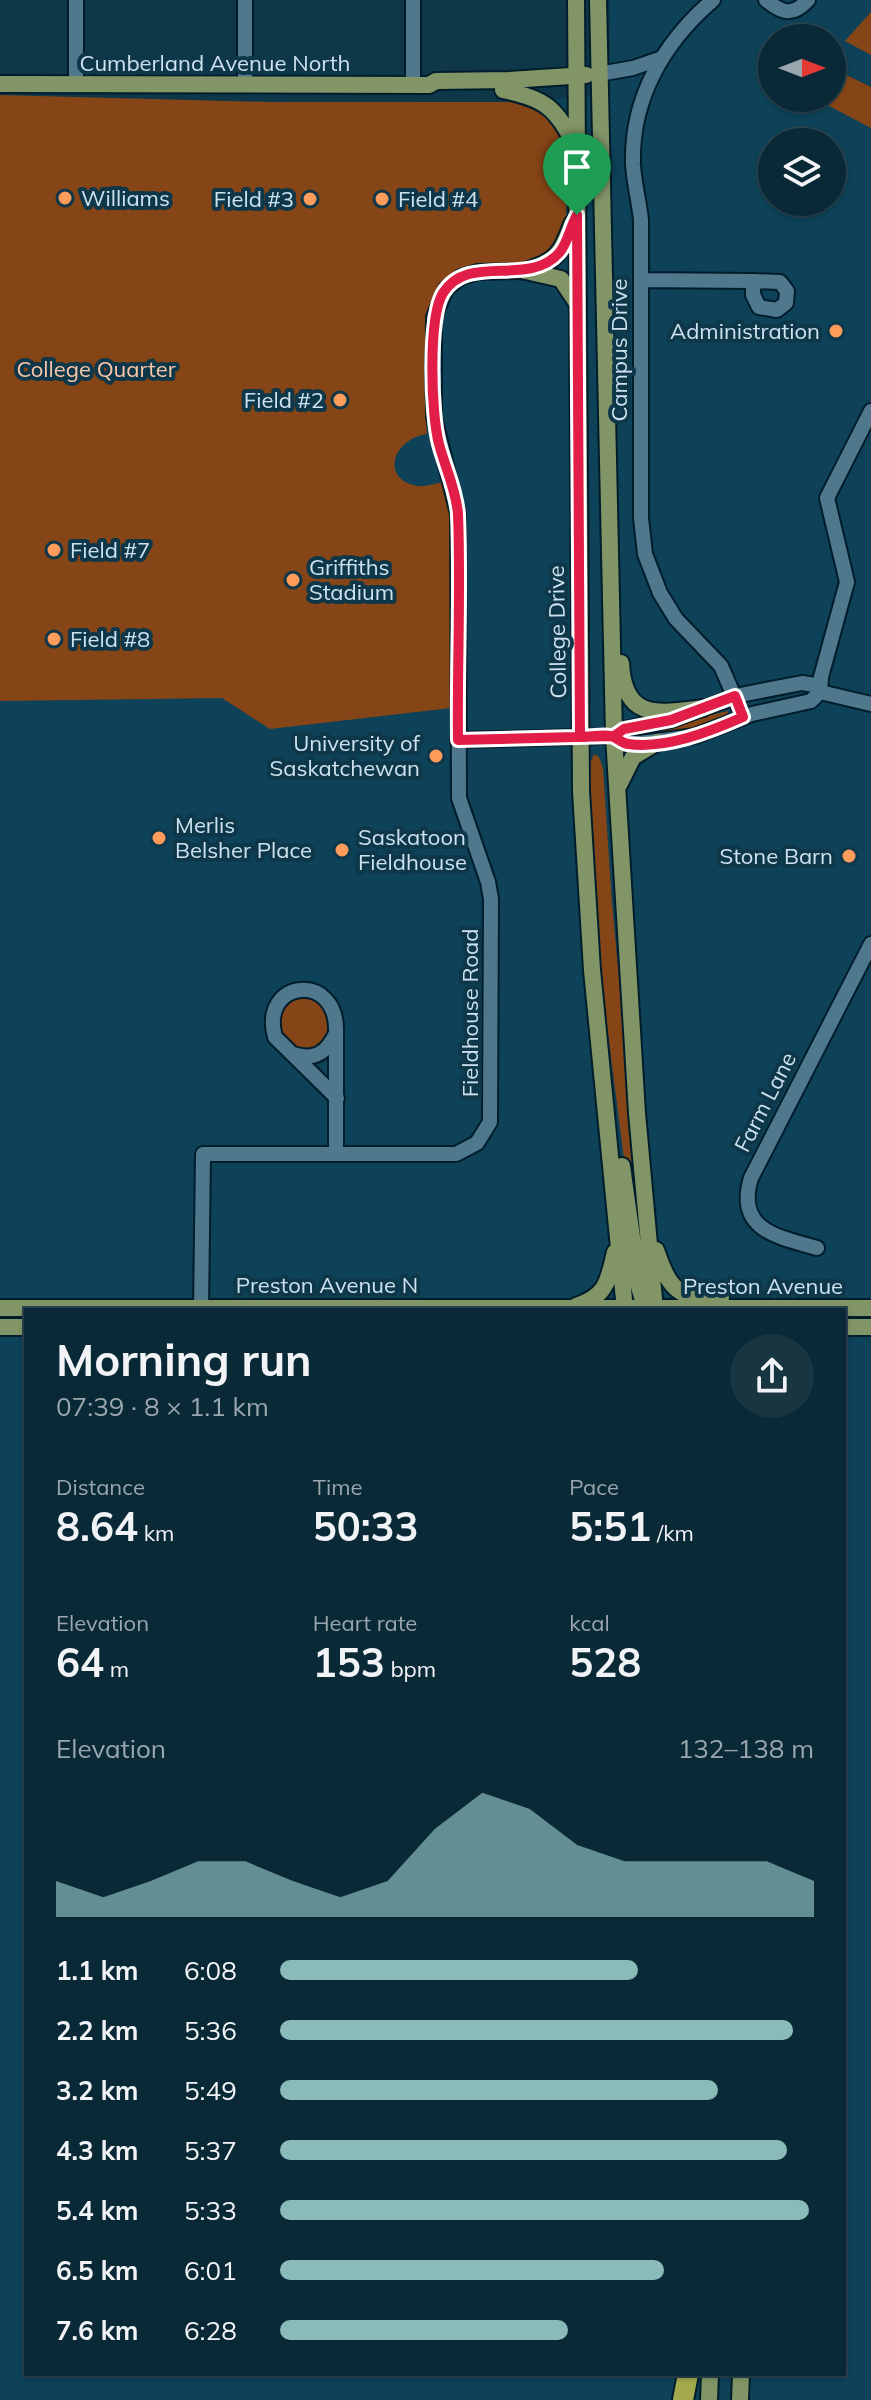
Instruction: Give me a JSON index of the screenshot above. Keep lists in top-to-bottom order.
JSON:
{
  "streets": {
    "main road": [
      "Cumberland Avenue North",
      "College Drive",
      "Preston Avenue N",
      "Preston Avenue"
    ],
    "street": ["Campus Drive", "Fieldhouse Road", "Farm Lane"]
  },
  "crossings": [
    ["Cumberland Avenue North", "College Drive"],
    ["Fieldhouse Road", "Preston Avenue N"]
  ],
  "parks": ["College Quarter"],
  "places": [
    "Williams",
    "Field #3",
    "Field #4",
    "Administration",
    "Field #2",
    "Field #7",
    "Griffiths Stadium",
    "Field #8",
    "University of Saskatchewan",
    "Merlis Belsher Place",
    "Saskatoon Fieldhouse",
    "Stone Barn"
  ],
  "north": "right",
  "page": {
    "heading": ["Morning run", "07:39 · 8 × 1.1 km"],
    "stats": [
      ["Distance", "8.64 km"],
      ["Time", "50:33"],
      ["Pace", "5:51 /km"],
      ["Elevation", "64 m"],
      ["Heart rate", "153 bpm"],
      ["kcal", "528"]
    ],
    "chart": ["Elevation", "132–138 m"],
    "list": [
      {
        "name": "1.1 km",
        "note": "6:08"
      },
      {
        "name": "2.2 km",
        "note": "5:36"
      },
      {
        "name": "3.2 km",
        "note": "5:49"
      },
      {
        "name": "4.3 km",
        "note": "5:37"
      },
      {
        "name": "5.4 km",
        "note": "5:33"
      },
      {
        "name": "6.5 km",
        "note": "6:01"
      },
      {
        "name": "7.6 km",
        "note": "6:28"
      }
    ]
  }
}
